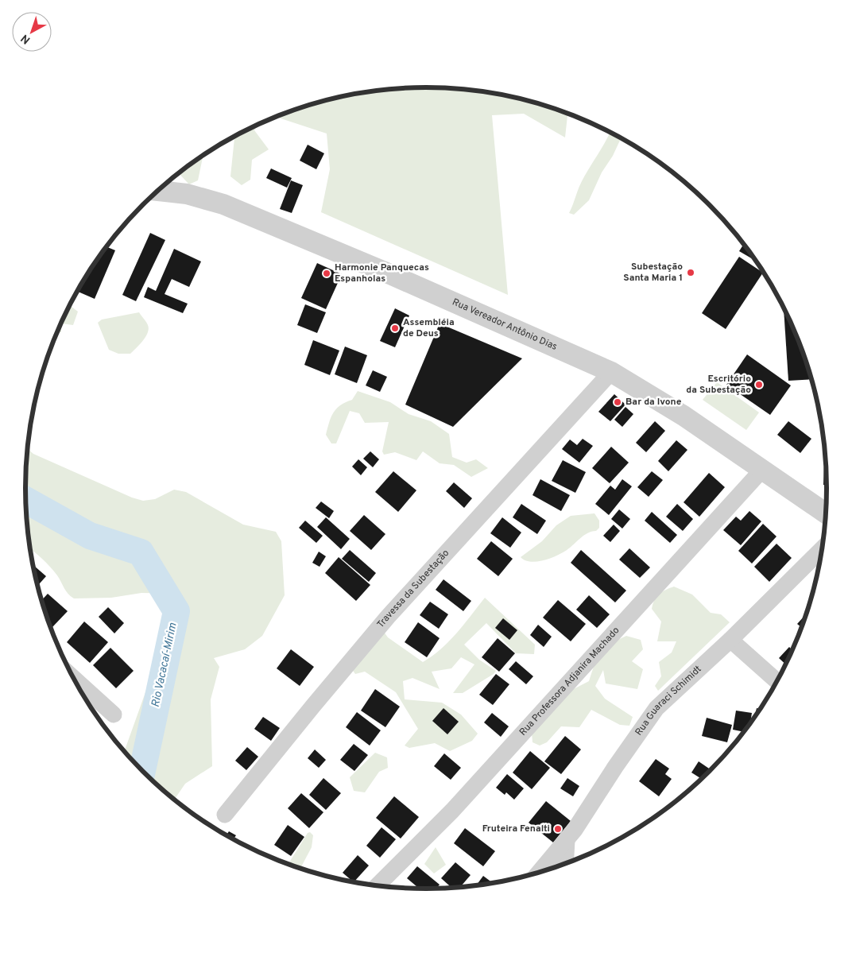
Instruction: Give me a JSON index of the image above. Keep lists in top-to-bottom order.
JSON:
{
  "streets": {
    "street": [
      "Rua Vereador Antônio Dias",
      "Travessa da Subestação",
      "Rua Professora Adjanira Machado",
      "Rua Guaraci Schimidt"
    ]
  },
  "crossings": [
    ["Rua Vereador Antônio Dias", "Travessa da Subestação"],
    ["Rua Vereador Antônio Dias", "Rua Professora Adjanira Machado"]
  ],
  "water": ["Rio Vacacaí-Mirim"],
  "places": [
    "Subestação Santa Maria 1",
    "Harmonie Panquecas Espanholas",
    "Assembléia de Deus",
    "Escritório da Subestação",
    "Bar da Ivone",
    "Fruteira Fenalti"
  ],
  "north": "bottom left"
}
